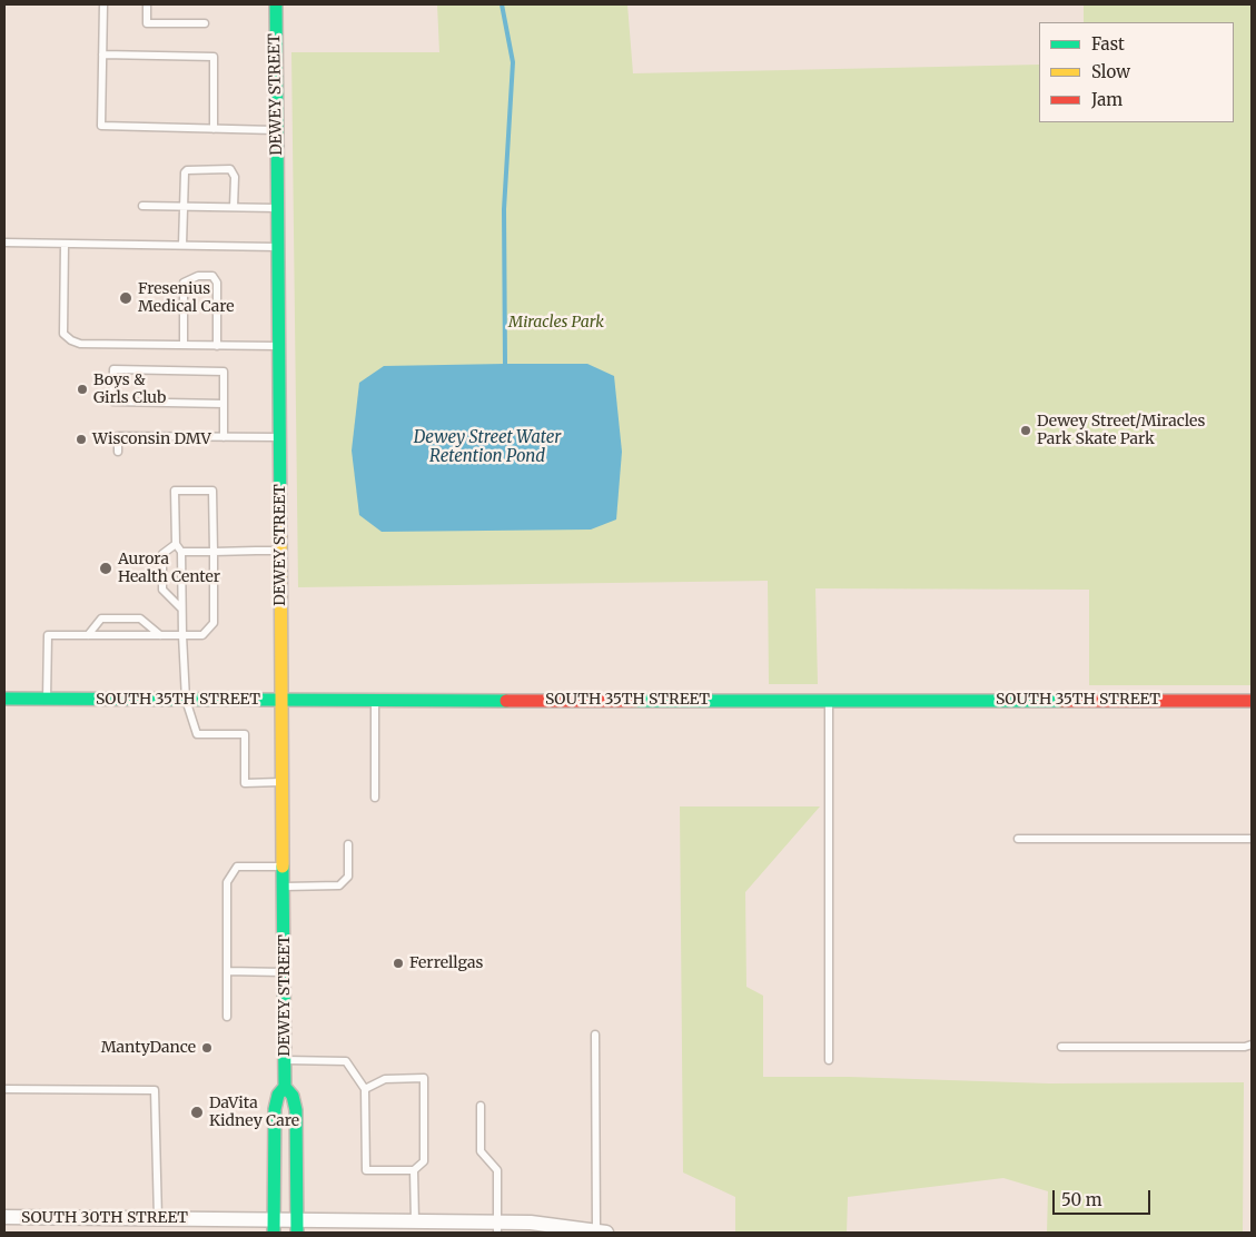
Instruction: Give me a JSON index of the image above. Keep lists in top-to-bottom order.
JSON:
{
  "streets": {
    "street": ["DEWEY STREET", "SOUTH 35TH STREET", "SOUTH 30TH STREET"]
  },
  "crossings": [
    ["DEWEY STREET", "SOUTH 35TH STREET"],
    ["DEWEY STREET", "SOUTH 30TH STREET"]
  ],
  "water": ["Dewey Street Water Retention Pond"],
  "parks": ["Miracles Park"],
  "places": [
    "Fresenius Medical Care",
    "Boys & Girls Club",
    "Dewey Street/Miracles Park Skate Park",
    "Wisconsin DMV",
    "Aurora Health Center",
    "Ferrellgas",
    "MantyDance",
    "DaVita Kidney Care"
  ],
  "legend": ["Fast", "Slow", "Jam"],
  "scale_bar": "50 m"
}
